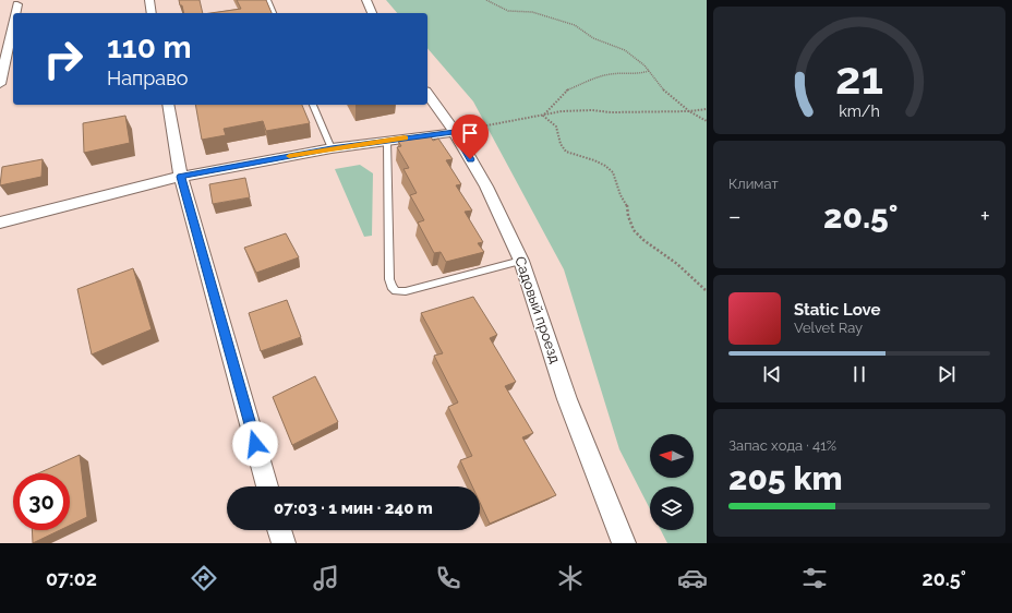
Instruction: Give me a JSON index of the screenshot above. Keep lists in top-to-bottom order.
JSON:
{
  "streets": {
    "street": ["Садовый проезд"]
  },
  "north": "left",
  "page": {
    "turn": ["110 m", "Направо"],
    "tile": [
      "Климат",
      ["Запас хода · 41%", "205 km"]
    ],
    "heat": ["−", "20.5°", "+"],
    "song": ["Static Love", "Velvet Ray"],
    "limit": "30",
    "trip": "07:03 · 1 мин · 240 m",
    "tabs": ["07:02", "20.5°"],
    "gauge": ["21", "km/h"]
  }
}
